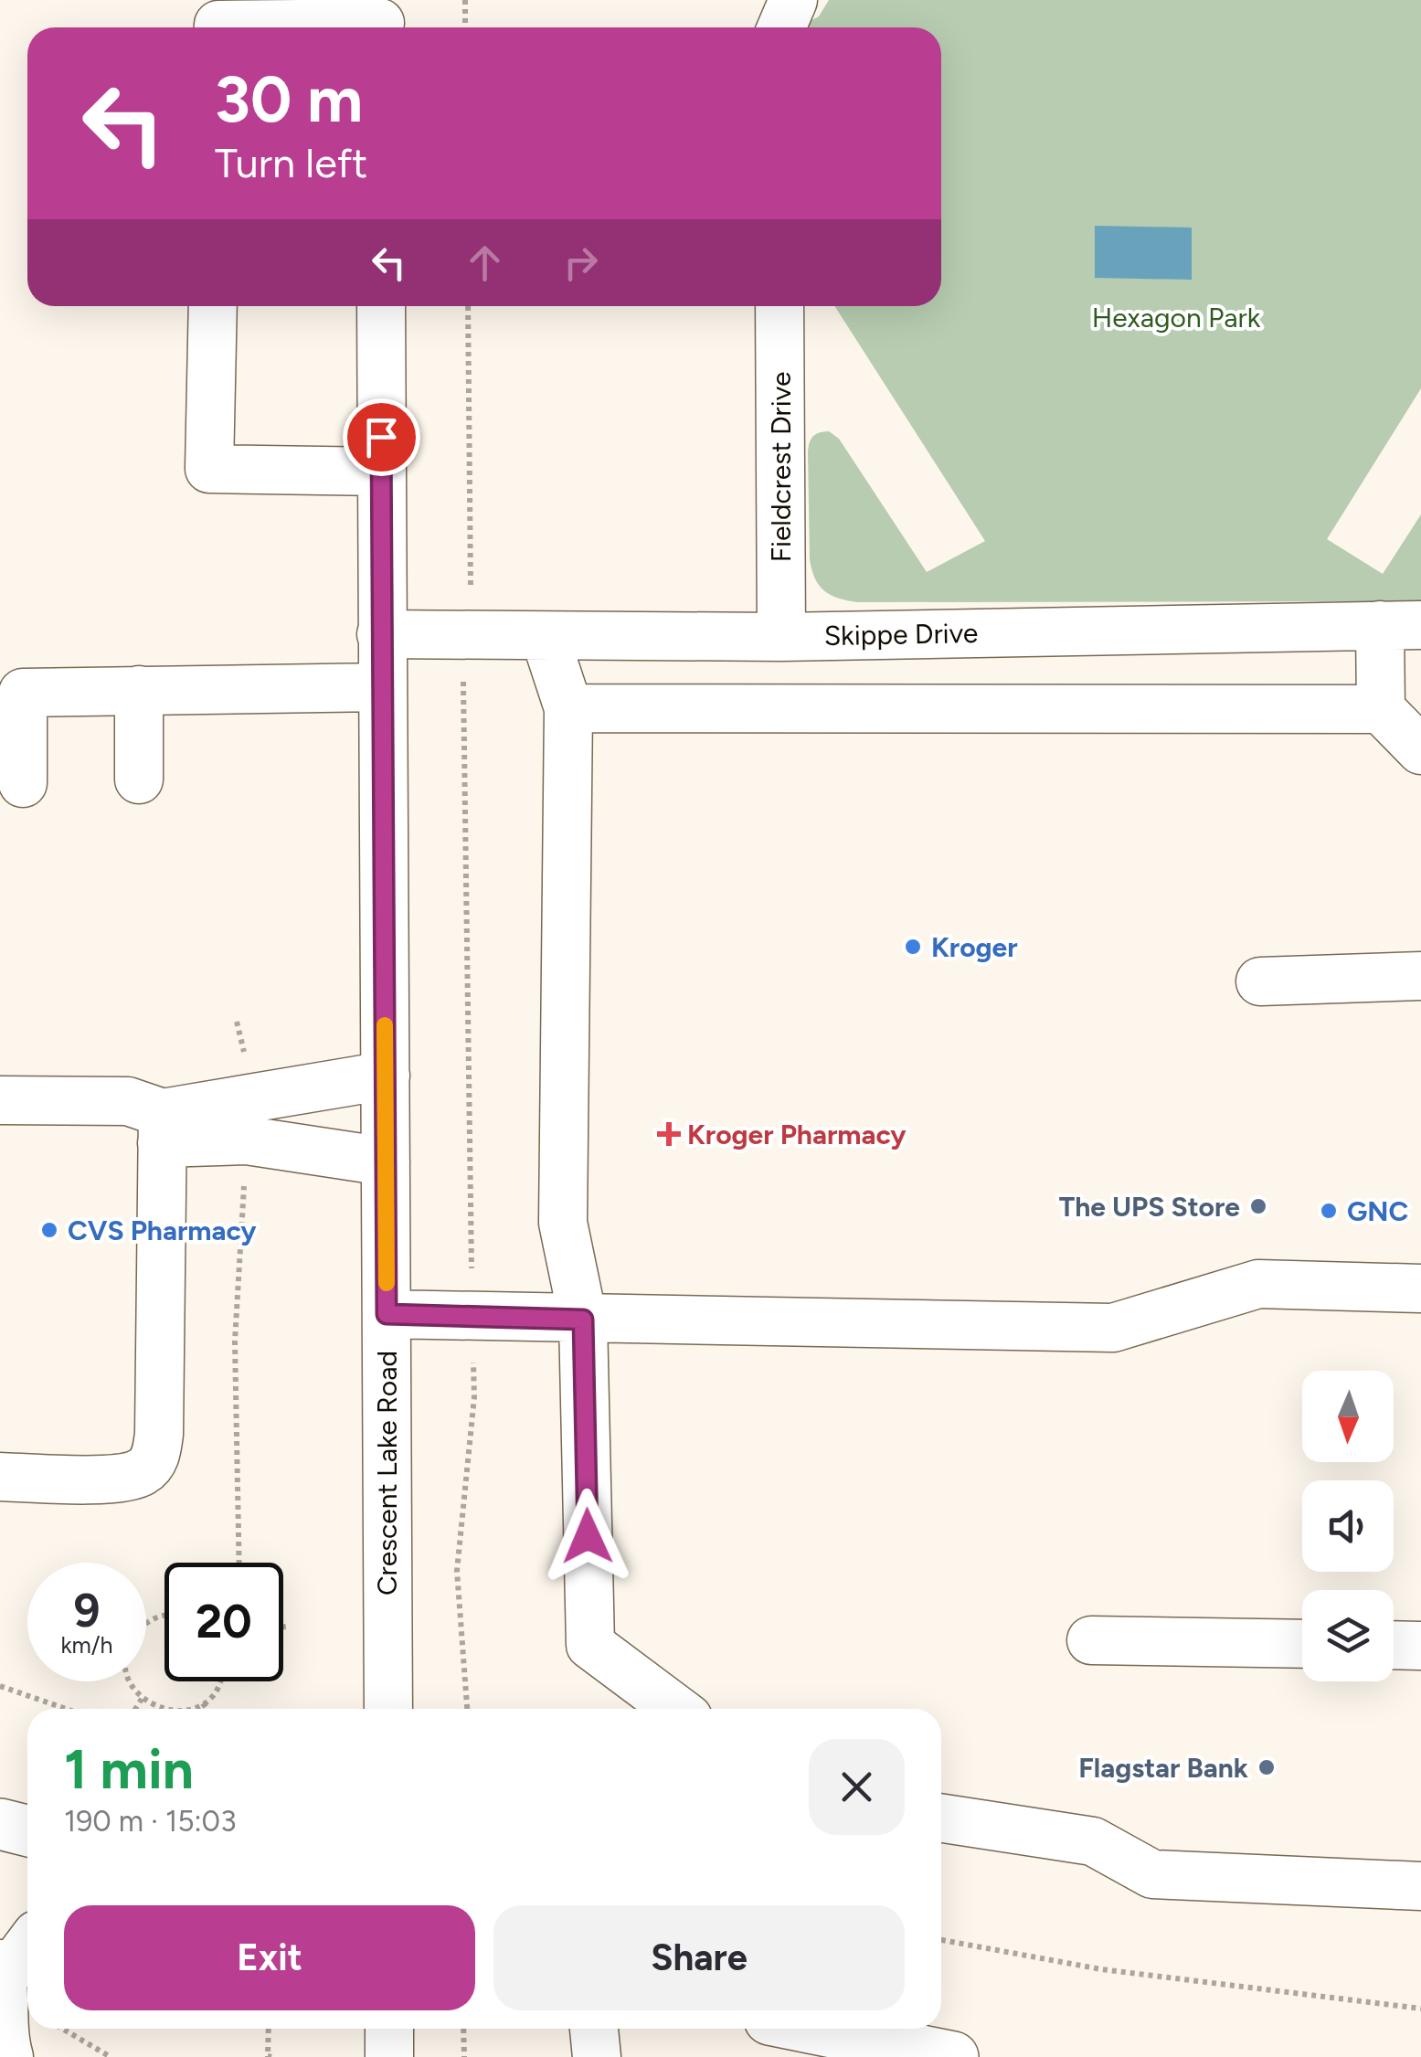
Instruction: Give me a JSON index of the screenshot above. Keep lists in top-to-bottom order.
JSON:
{
  "streets": {
    "street": ["Fieldcrest Drive", "Skippe Drive", "Crescent Lake Road"]
  },
  "crossings": [
    ["Fieldcrest Drive", "Skippe Drive"],
    ["Skippe Drive", "Crescent Lake Road"]
  ],
  "parks": ["Hexagon Park"],
  "places": {
    "other": [
      "Kroger",
      "The UPS Store",
      "GNC",
      "CVS Pharmacy",
      "Flagstar Bank"
    ],
    "health": ["Kroger Pharmacy"]
  },
  "north": "bottom",
  "page": {
    "turn": ["30 m", "Turn left"],
    "speed": "9 km/h",
    "limit": "20",
    "heading": ["1 min", "190 m · 15:03"],
    "buttons": ["Exit", "Share"]
  }
}
